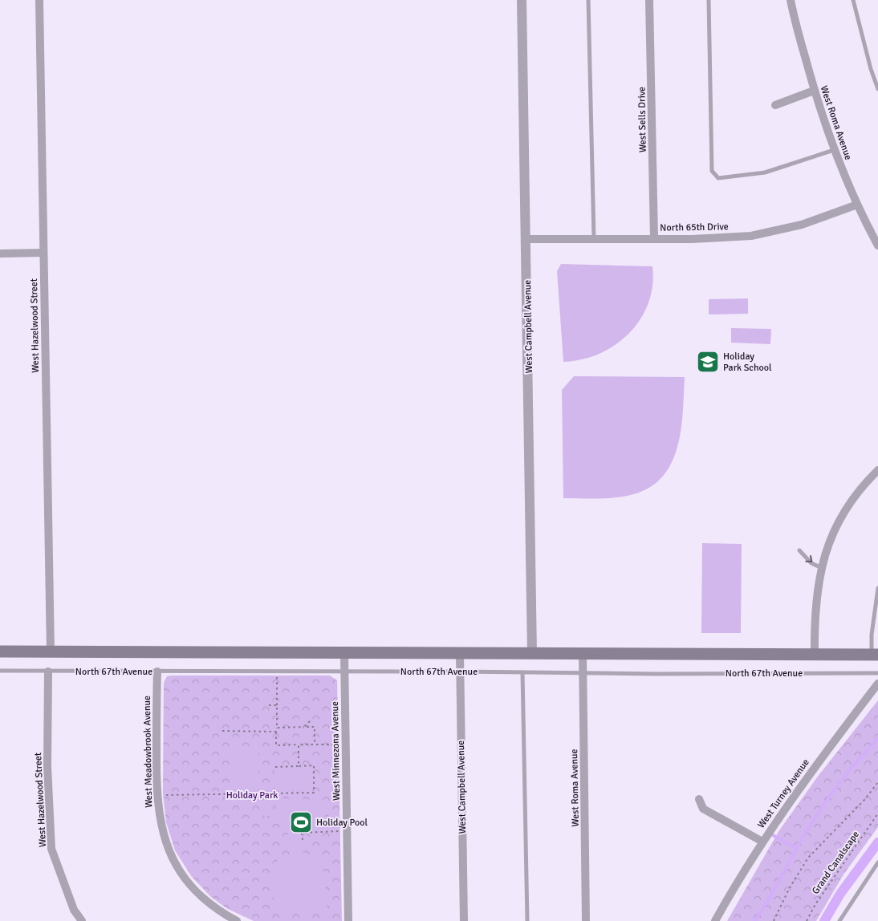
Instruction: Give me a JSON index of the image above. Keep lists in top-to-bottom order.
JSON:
{
  "streets": {
    "main road": ["North 67th Avenue"],
    "street": [
      "West Sells Drive",
      "West Roma Avenue",
      "North 65th Drive",
      "West Hazelwood Street",
      "West Campbell Avenue",
      "West Minnezona Avenue",
      "West Meadowbrook Avenue",
      "West Turney Avenue"
    ],
    "path": ["Grand Canalscape"]
  },
  "crossings": [
    ["West Sells Drive", "North 65th Drive"],
    ["West Roma Avenue", "North 65th Drive"],
    ["West Roma Avenue", "North 67th Avenue"],
    ["North 65th Drive", "West Campbell Avenue"],
    ["West Hazelwood Street", "North 67th Avenue"],
    ["West Campbell Avenue", "North 67th Avenue"],
    ["North 67th Avenue", "West Minnezona Avenue"],
    ["North 67th Avenue", "West Meadowbrook Avenue"]
  ],
  "parks": ["Holiday Park"],
  "places": {
    "school or university": ["Holiday Park School"],
    "sports": ["Holiday Pool"]
  }
}
